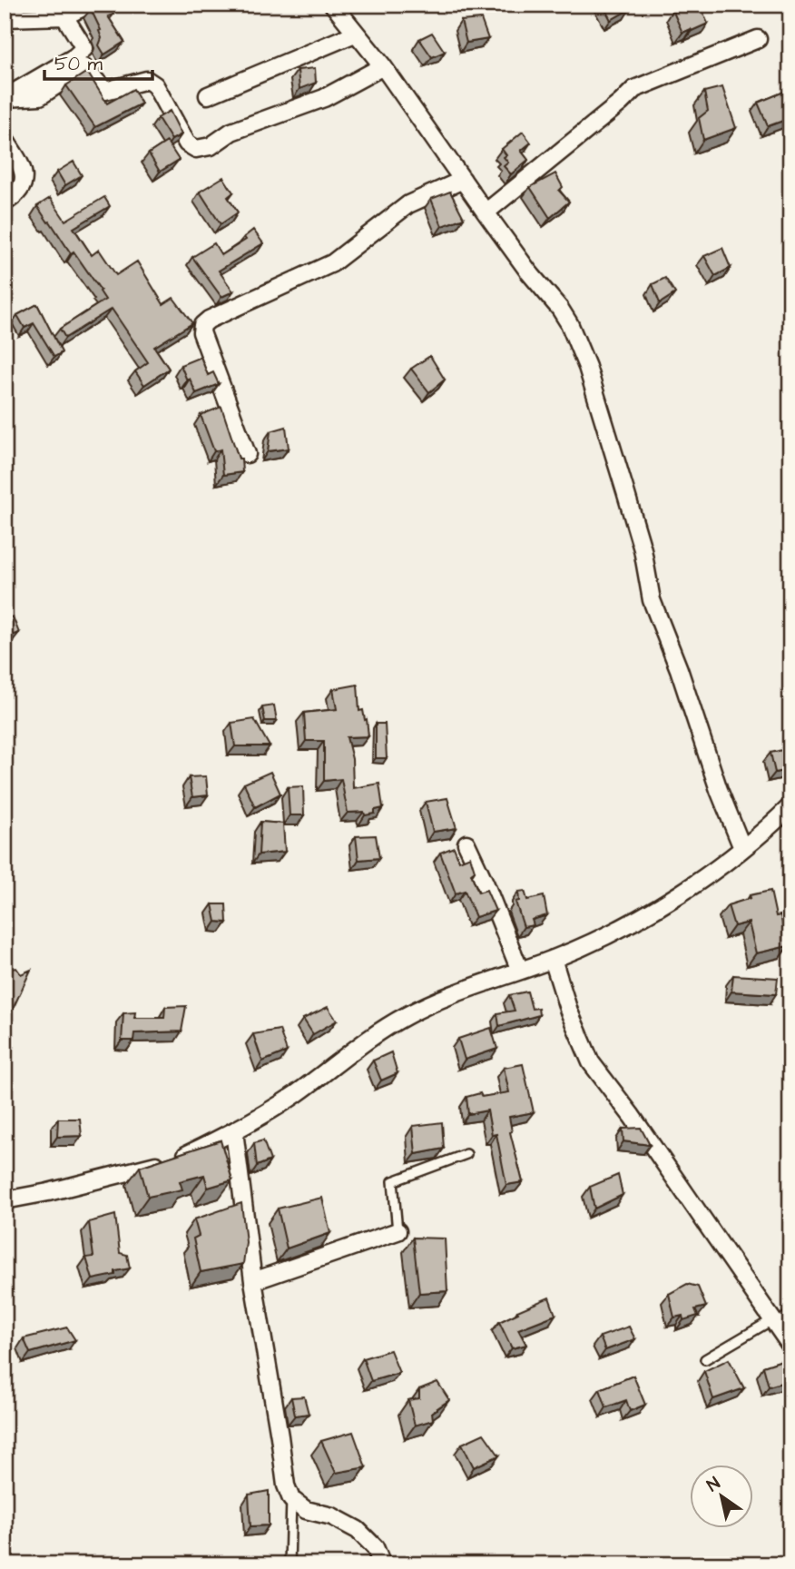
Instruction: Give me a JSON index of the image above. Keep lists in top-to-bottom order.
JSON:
{
  "scale_bar": "50 m",
  "north": "top left"
}
